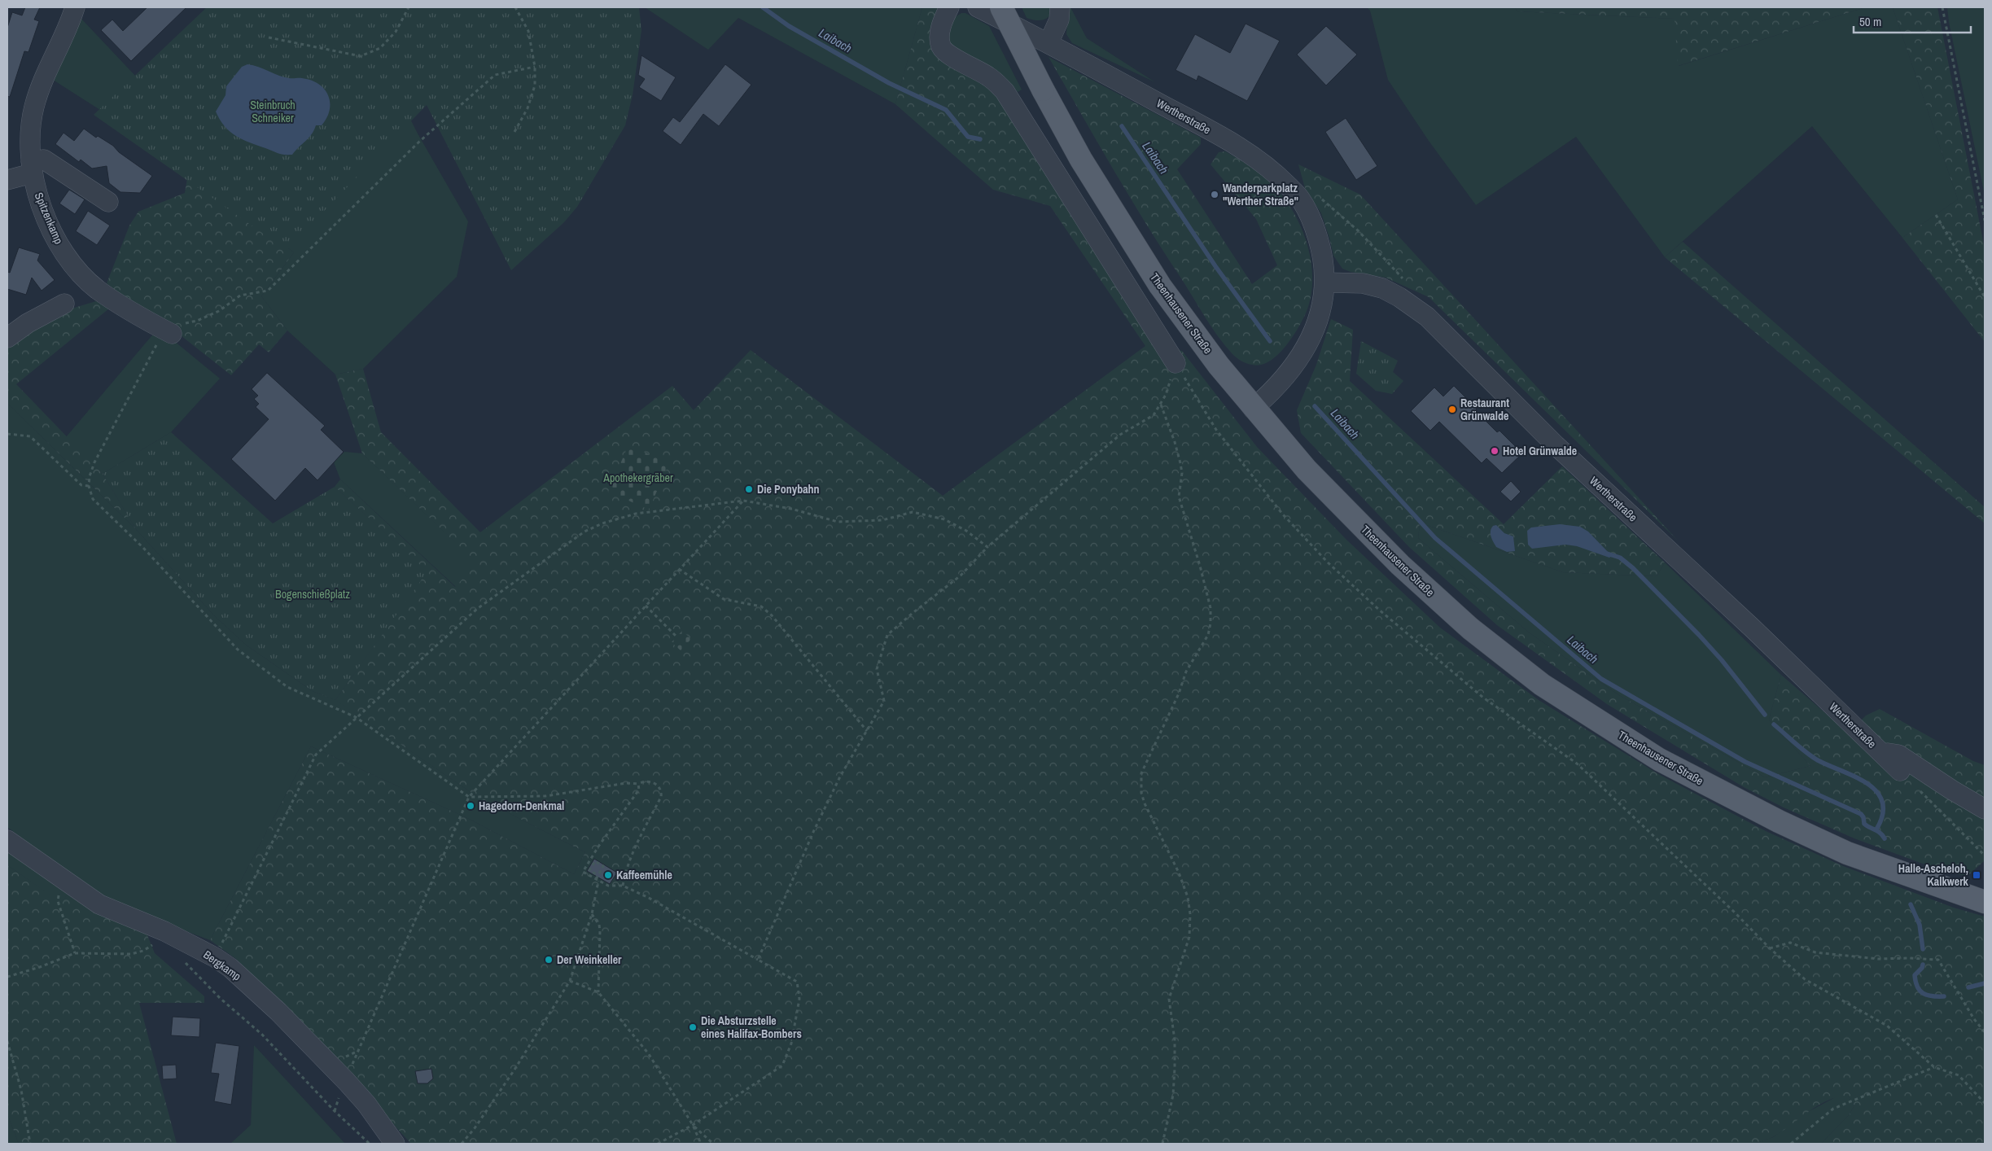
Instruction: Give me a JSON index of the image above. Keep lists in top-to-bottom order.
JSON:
{
  "streets": {
    "main road": ["Theenhausener Straße"],
    "street": ["Wertherstraße", "Spitzenkamp", "Bergkamp"]
  },
  "crossings": [
    ["Wertherstraße", "Theenhausener Straße"]
  ],
  "water": ["Laibach"],
  "parks": ["Steinbruch Schneiker", "Apothekergräber", "Bogenschießplatz"],
  "places": {
    "other": [
      "Wanderparkplatz \"Werther Straße\"",
      "Restaurant Grünwalde",
      "Hotel Grünwalde",
      "Die Ponybahn",
      "Hagedorn-Denkmal",
      "Kaffeemühle",
      "Der Weinkeller",
      "Die Absturzstelle eines Halifax-Bombers"
    ],
    "transit": ["Halle-Ascheloh, Kalkwerk"]
  },
  "scale_bar": "50 m"
}
